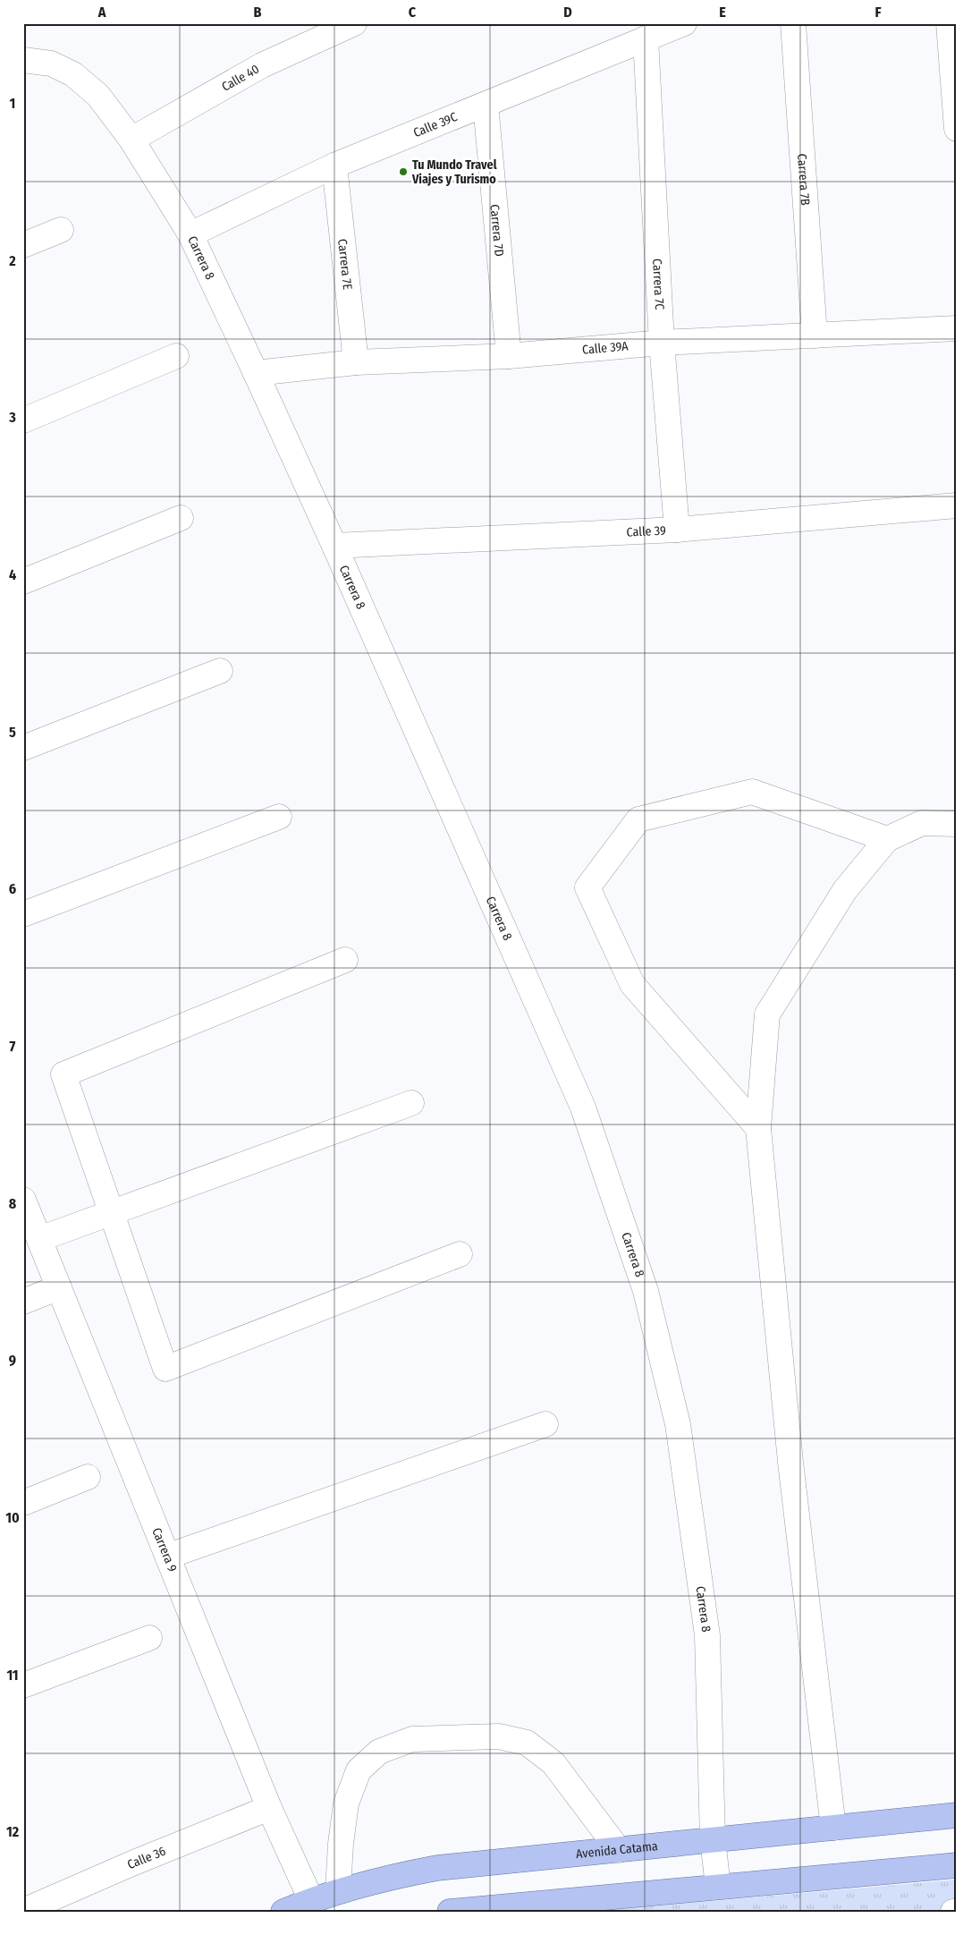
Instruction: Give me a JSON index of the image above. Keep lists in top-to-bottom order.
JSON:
{
  "streets": {
    "main road": ["Avenida Catama"],
    "street": [
      "Calle 40",
      "Calle 39C",
      "Carrera 7B",
      "Carrera 7D",
      "Carrera 8",
      "Carrera 7E",
      "Carrera 7C",
      "Calle 39A",
      "Calle 39",
      "Carrera 9",
      "Calle 36"
    ]
  },
  "crossings": [
    ["Calle 40", "Carrera 8"],
    ["Calle 39C", "Carrera 7D"],
    ["Calle 39C", "Carrera 8"],
    ["Calle 39C", "Carrera 7E"],
    ["Calle 39C", "Carrera 7C"],
    ["Carrera 7B", "Calle 39A"],
    ["Carrera 7D", "Calle 39A"],
    ["Carrera 8", "Calle 39A"],
    ["Carrera 8", "Calle 39"],
    ["Carrera 8", "Avenida Catama"],
    ["Carrera 7E", "Calle 39A"],
    ["Carrera 7C", "Calle 39A"],
    ["Carrera 7C", "Calle 39"],
    ["Carrera 9", "Avenida Catama"],
    ["Carrera 9", "Calle 36"]
  ],
  "places": ["Tu Mundo Travel Viajes y Turismo"],
  "grid": {
    "columns": [
      "A",
      "B",
      "C",
      "D",
      "E",
      "F"
    ],
    "rows": [
      "1",
      "2",
      "3",
      "4",
      "5",
      "6",
      "7",
      "8",
      "9",
      "10",
      "11",
      "12"
    ]
  }
}
